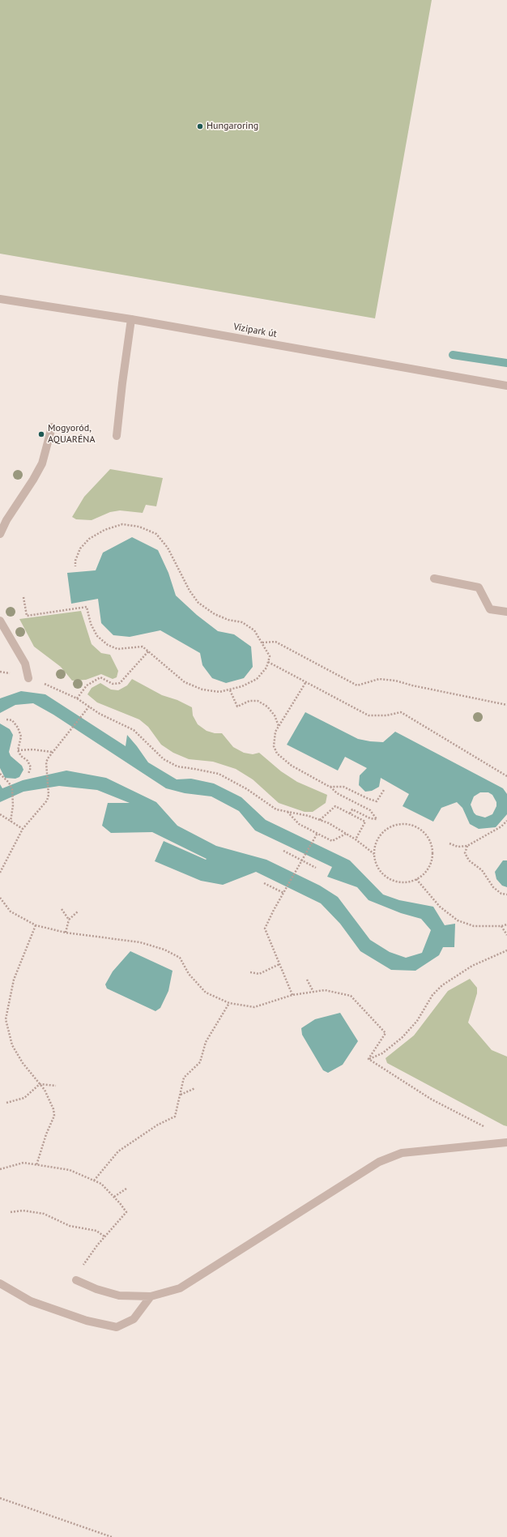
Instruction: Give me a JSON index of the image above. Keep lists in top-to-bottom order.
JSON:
{
  "streets": {
    "street": ["Vízipark út"]
  },
  "places": ["Hungaroring", "Mogyoród, AQUARÉNA"]
}
